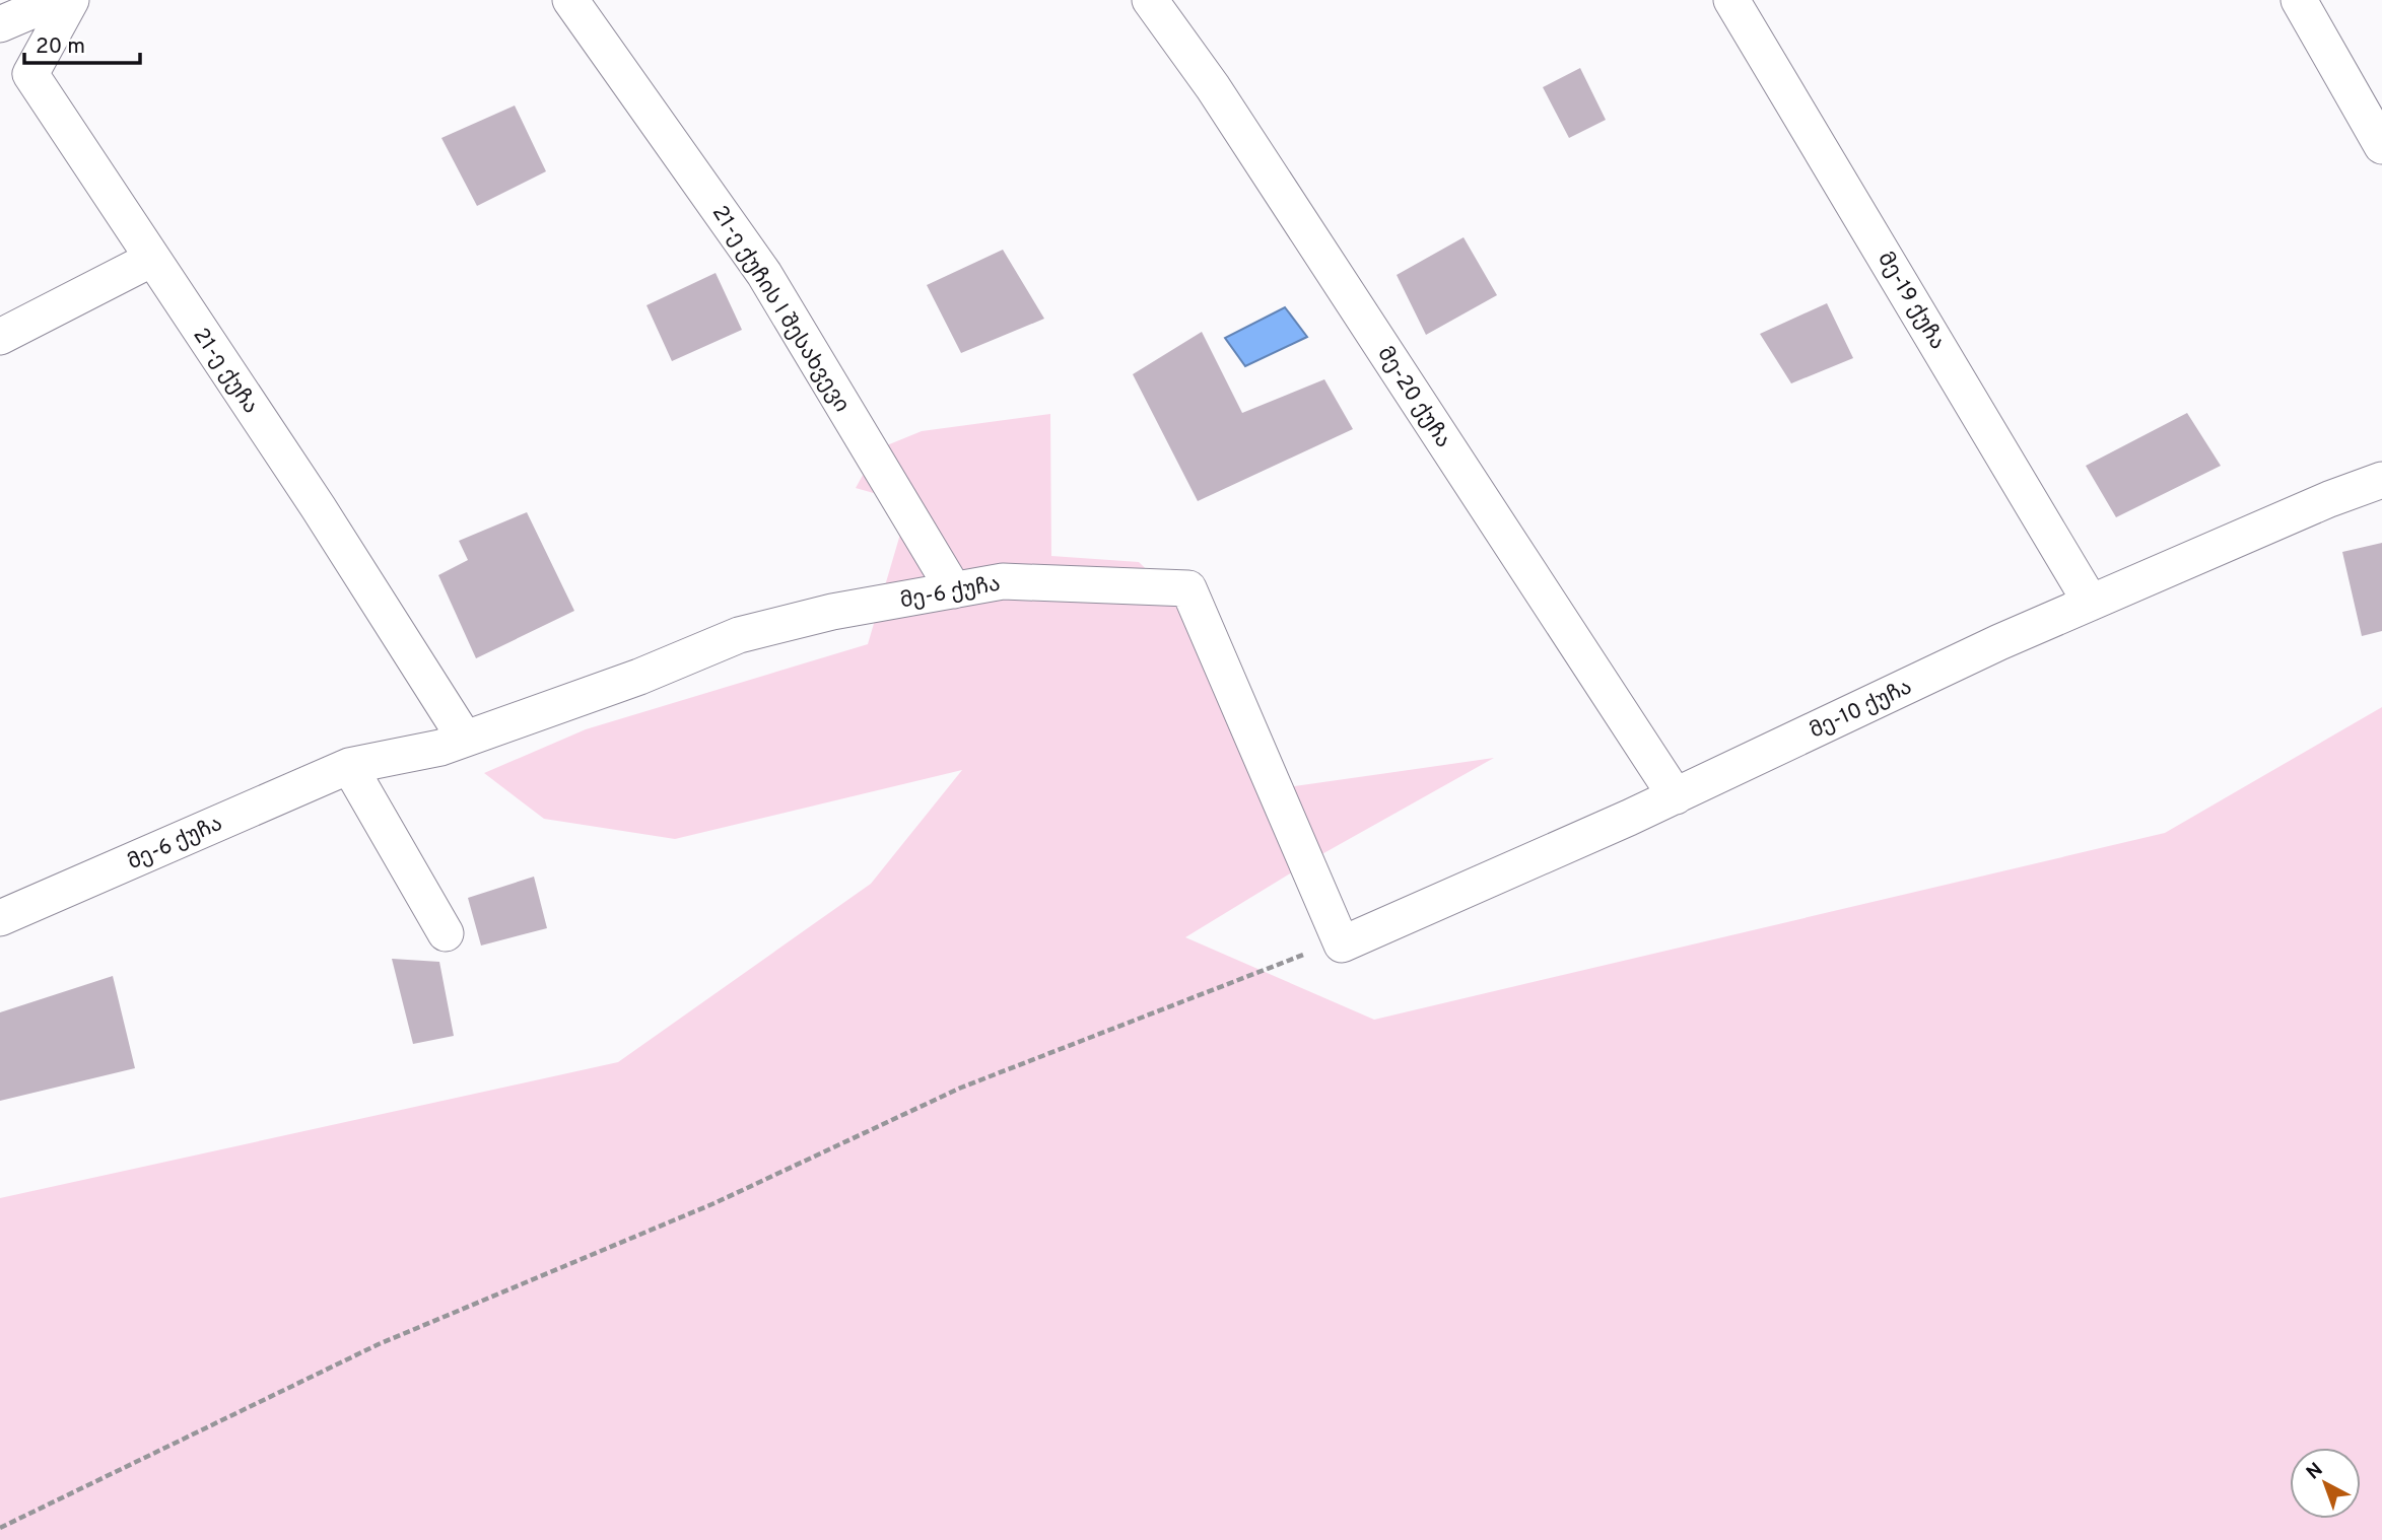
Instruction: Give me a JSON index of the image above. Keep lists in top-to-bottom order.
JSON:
{
  "streets": {
    "street": [
      "მე-19 ქუჩა",
      "21-ე ქუჩის I შესახვევი",
      "21-ე ქუჩა",
      "მე-20 ქუჩა",
      "მე-6 ქუჩა",
      "მე-10 ქუჩა"
    ]
  },
  "crossings": [
    ["მე-19 ქუჩა", "მე-10 ქუჩა"],
    ["21-ე ქუჩის I შესახვევი", "მე-6 ქუჩა"],
    ["21-ე ქუჩა", "მე-6 ქუჩა"],
    ["მე-20 ქუჩა", "მე-10 ქუჩა"],
    ["მე-6 ქუჩა", "მე-10 ქუჩა"]
  ],
  "scale_bar": "20 m",
  "north": "top left"
}
